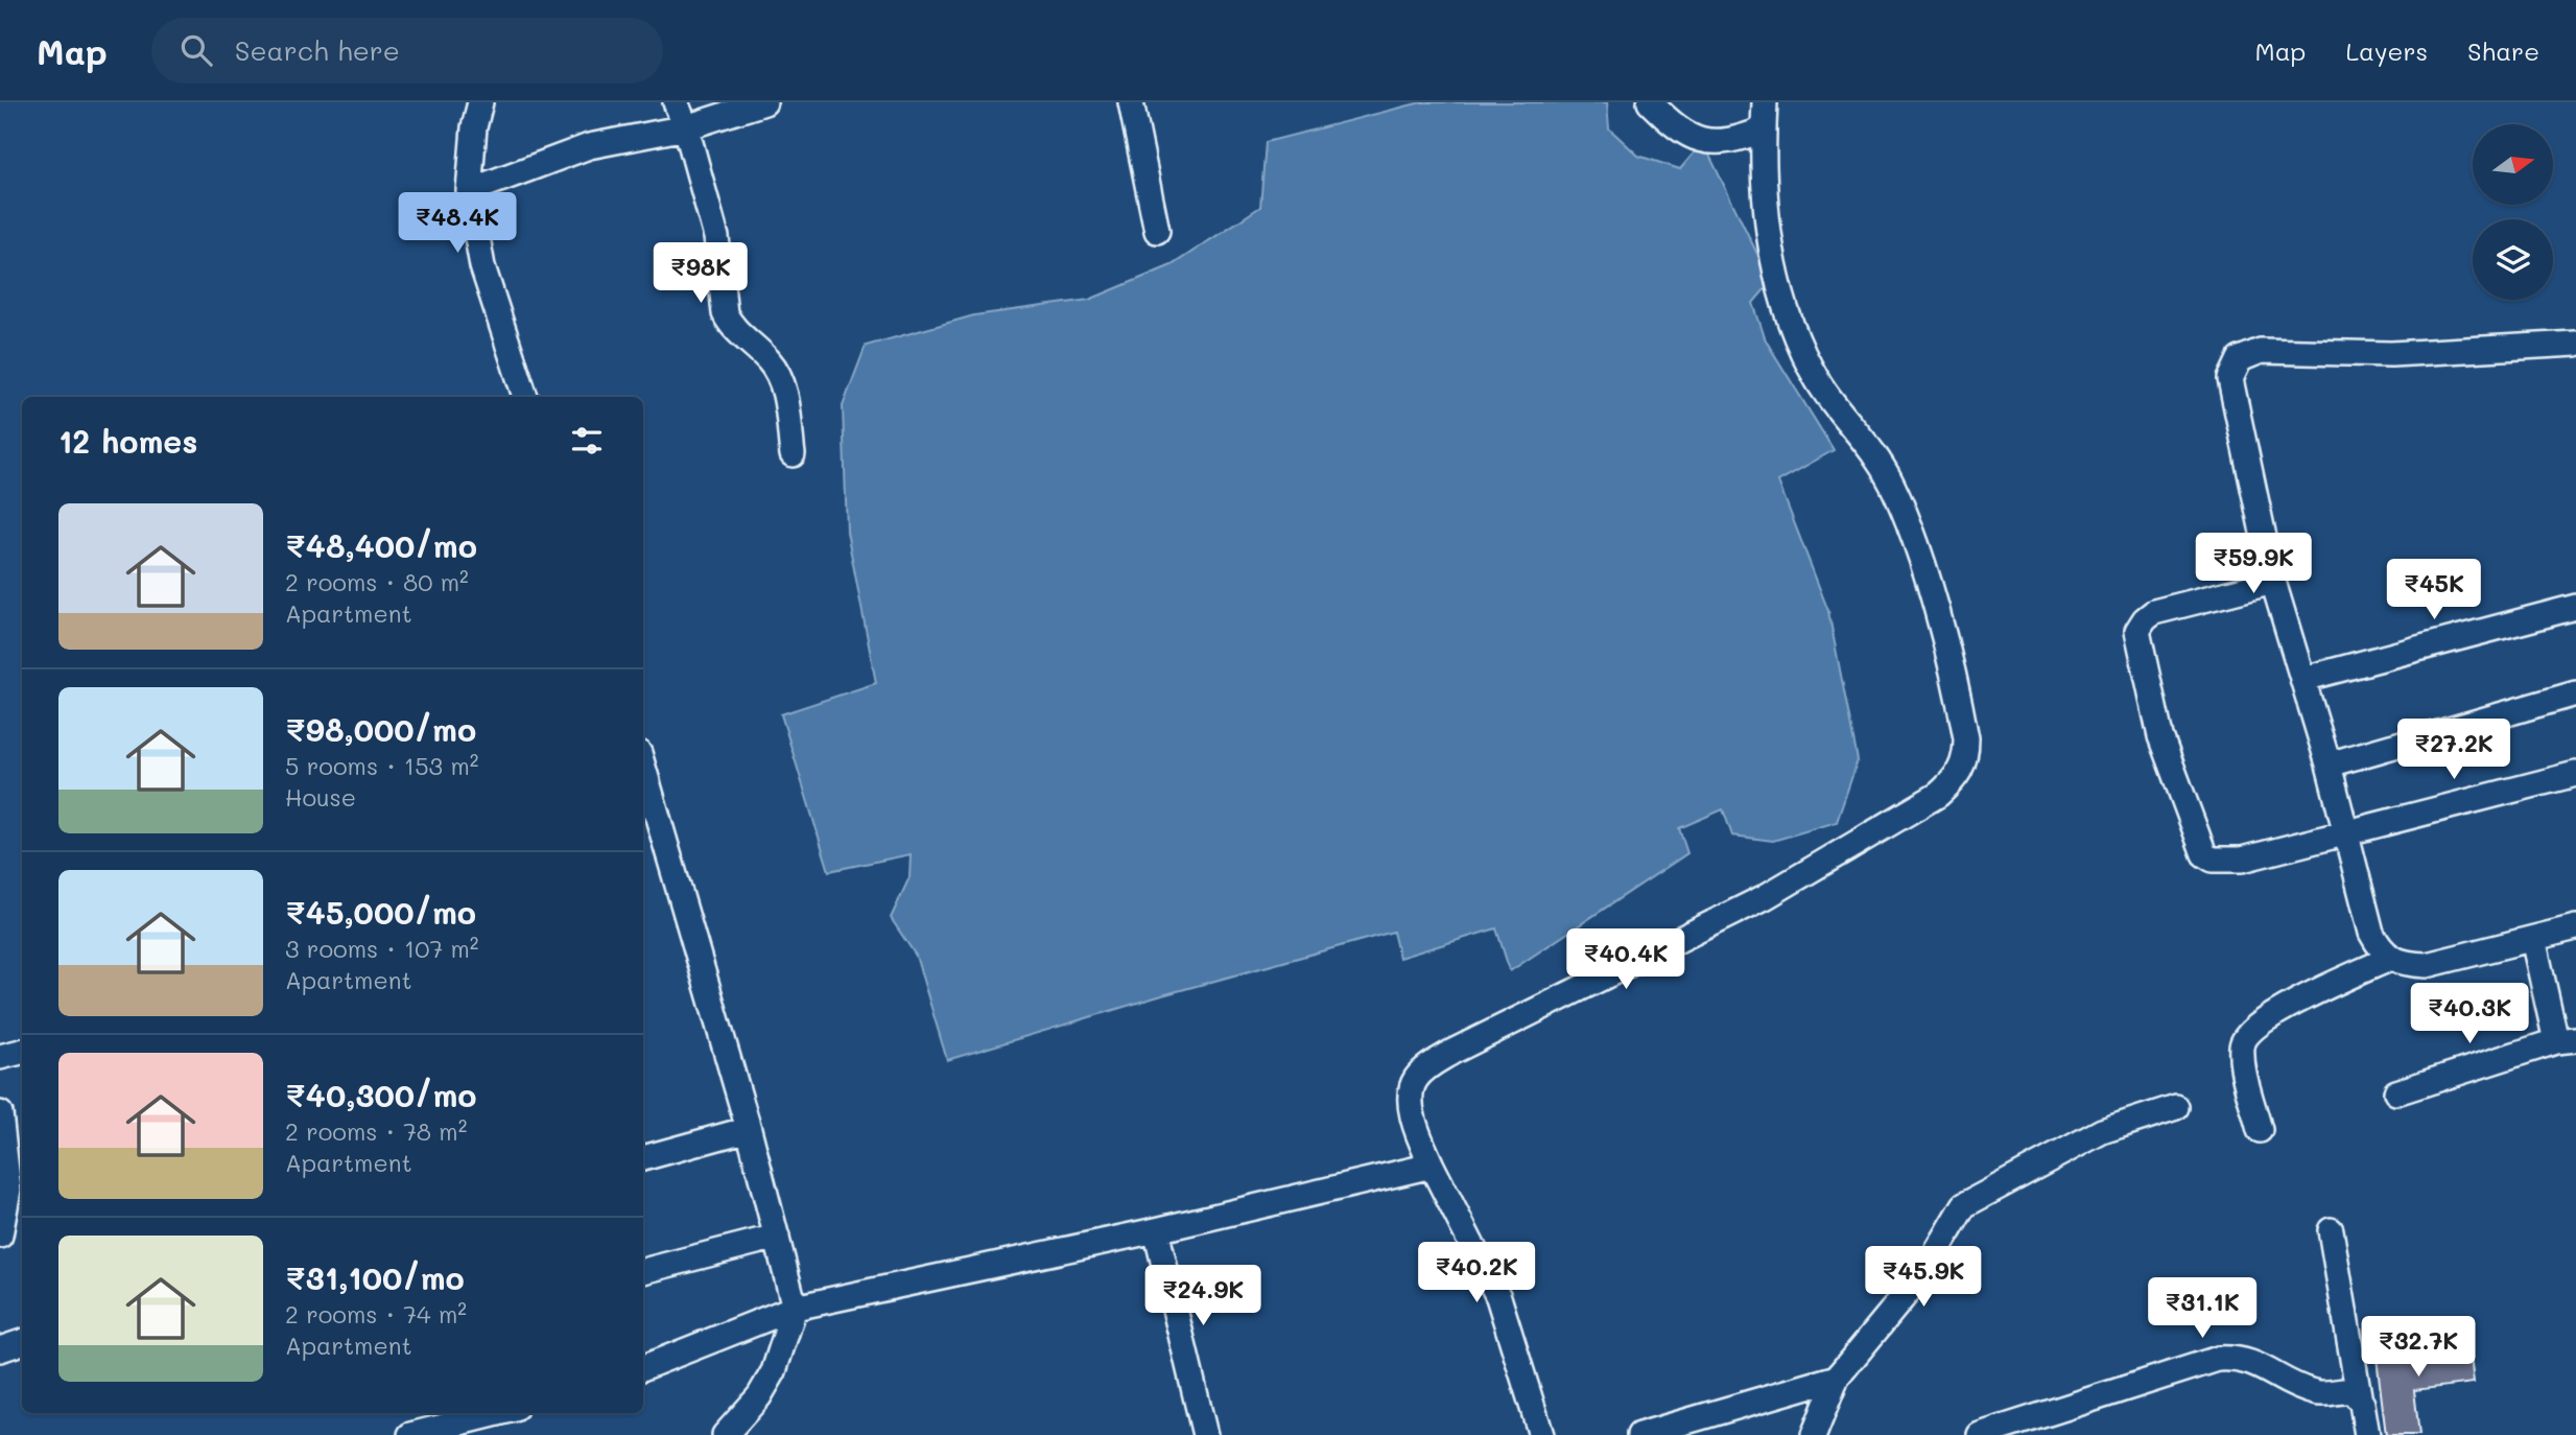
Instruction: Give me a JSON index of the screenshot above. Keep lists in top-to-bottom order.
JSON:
{
  "north": "right",
  "page": {
    "header": "Map",
    "search": "Search here",
    "nav": ["Map", "Layers", "Share"],
    "price": [
      "₹48.4K",
      "₹98K",
      "₹59.9K",
      "₹45K",
      "₹27.2K",
      "₹40.4K",
      "₹40.3K",
      "₹40.2K",
      "₹45.9K",
      "₹24.9K",
      "₹31.1K",
      "₹32.7K"
    ],
    "heading": "12 homes",
    "list": [
      {
        "name": "₹48,400/mo",
        "note": "2 rooms · 80 m² · Apartment"
      },
      {
        "name": "₹98,000/mo",
        "note": "5 rooms · 153 m² · House"
      },
      {
        "name": "₹45,000/mo",
        "note": "3 rooms · 107 m² · Apartment"
      },
      {
        "name": "₹40,300/mo",
        "note": "2 rooms · 78 m² · Apartment"
      },
      {
        "name": "₹31,100/mo",
        "note": "2 rooms · 74 m² · Apartment"
      }
    ]
  }
}
